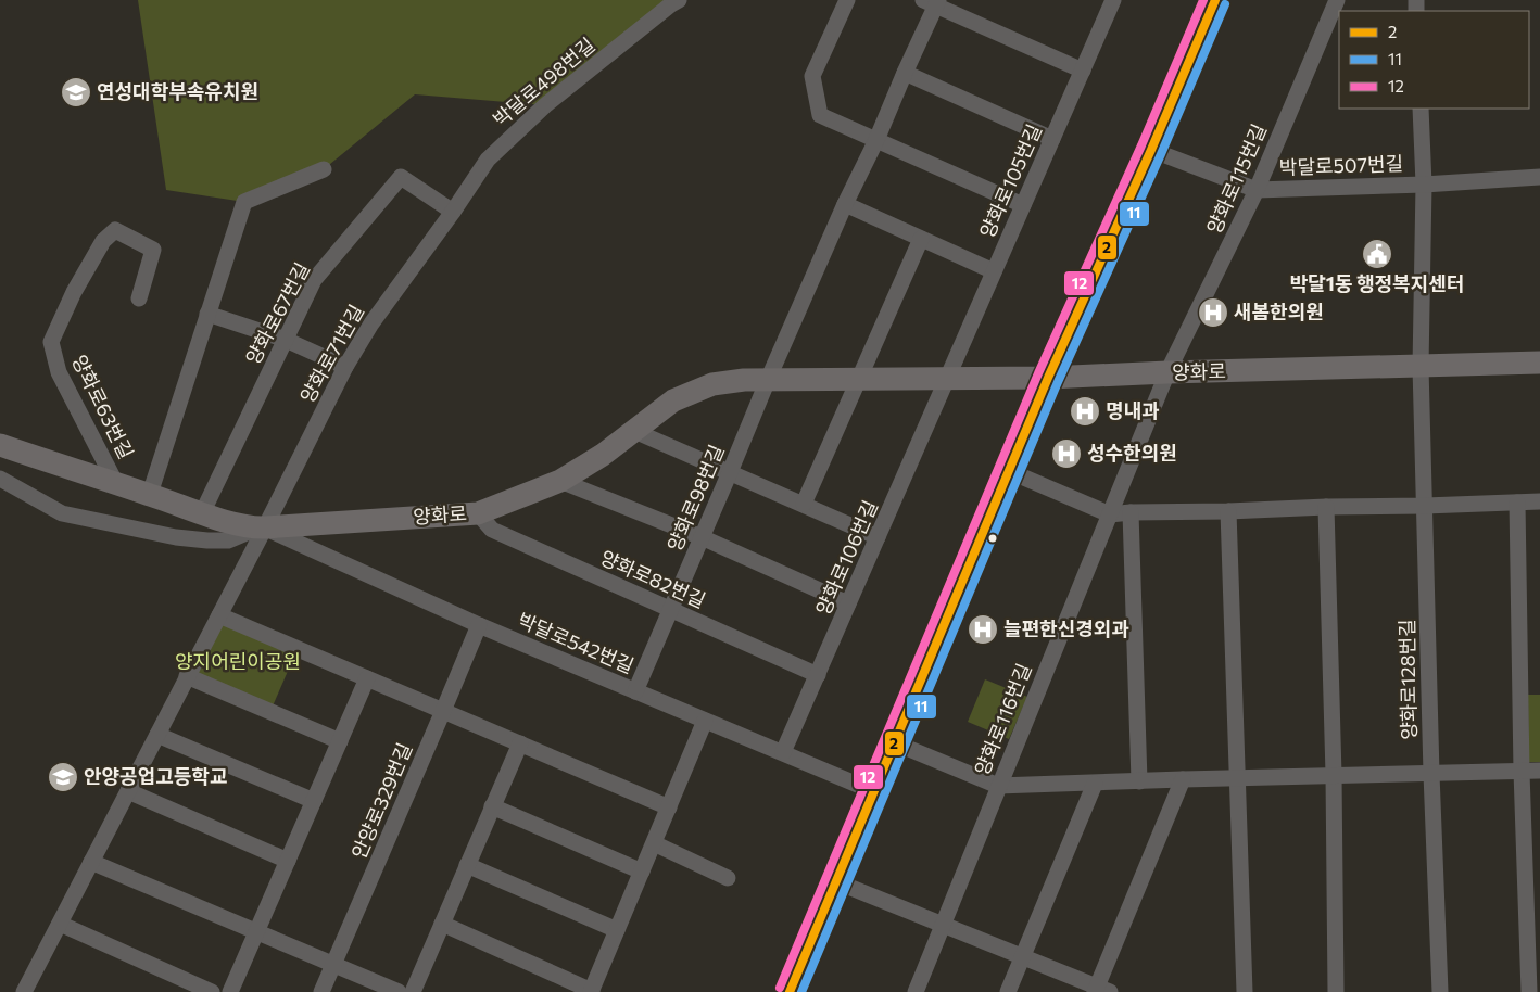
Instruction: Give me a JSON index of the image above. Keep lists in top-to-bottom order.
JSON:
{
  "streets": {
    "street": [
      "박달로498번길",
      "박달로507번길",
      "양화로115번길",
      "양화로105번길",
      "양화로67번길",
      "양화로71번길",
      "양화로",
      "양화로63번길",
      "양화로98번길",
      "양화로106번길",
      "양화로82번길",
      "박달로542번길",
      "양화로128번길",
      "양화로116번길",
      "안양로329번길"
    ]
  },
  "crossings": [
    ["박달로498번길", "양화로67번길"],
    ["박달로498번길", "양화로71번길"],
    ["박달로507번길", "양화로115번길"],
    ["박달로507번길", "양화로128번길"],
    ["양화로115번길", "양화로"],
    ["양화로115번길", "양화로116번길"],
    ["양화로105번길", "양화로"],
    ["양화로105번길", "양화로106번길"],
    ["양화로67번길", "양화로71번길"],
    ["양화로67번길", "양화로"],
    ["양화로71번길", "양화로"],
    ["양화로71번길", "박달로542번길"],
    ["양화로", "양화로63번길"],
    ["양화로", "양화로98번길"],
    ["양화로", "양화로106번길"],
    ["양화로", "양화로82번길"],
    ["양화로", "박달로542번길"],
    ["양화로", "양화로128번길"],
    ["양화로", "양화로116번길"],
    ["양화로98번길", "양화로82번길"],
    ["양화로98번길", "박달로542번길"],
    ["양화로106번길", "양화로82번길"],
    ["양화로106번길", "박달로542번길"],
    ["박달로542번길", "안양로329번길"]
  ],
  "parks": ["양지어린이공원"],
  "places": {
    "school or university": ["연성대학부속유치원", "안양공업고등학교"],
    "public building": ["박달1동 행정복지센터"],
    "hospital": [
      "새봄한의원",
      "명내과",
      "성수한의원",
      "늘편한신경외과"
    ]
  },
  "lines": ["transit line 2", "transit line 12", "transit line 11"],
  "legend": ["2", "11", "12"]
}
